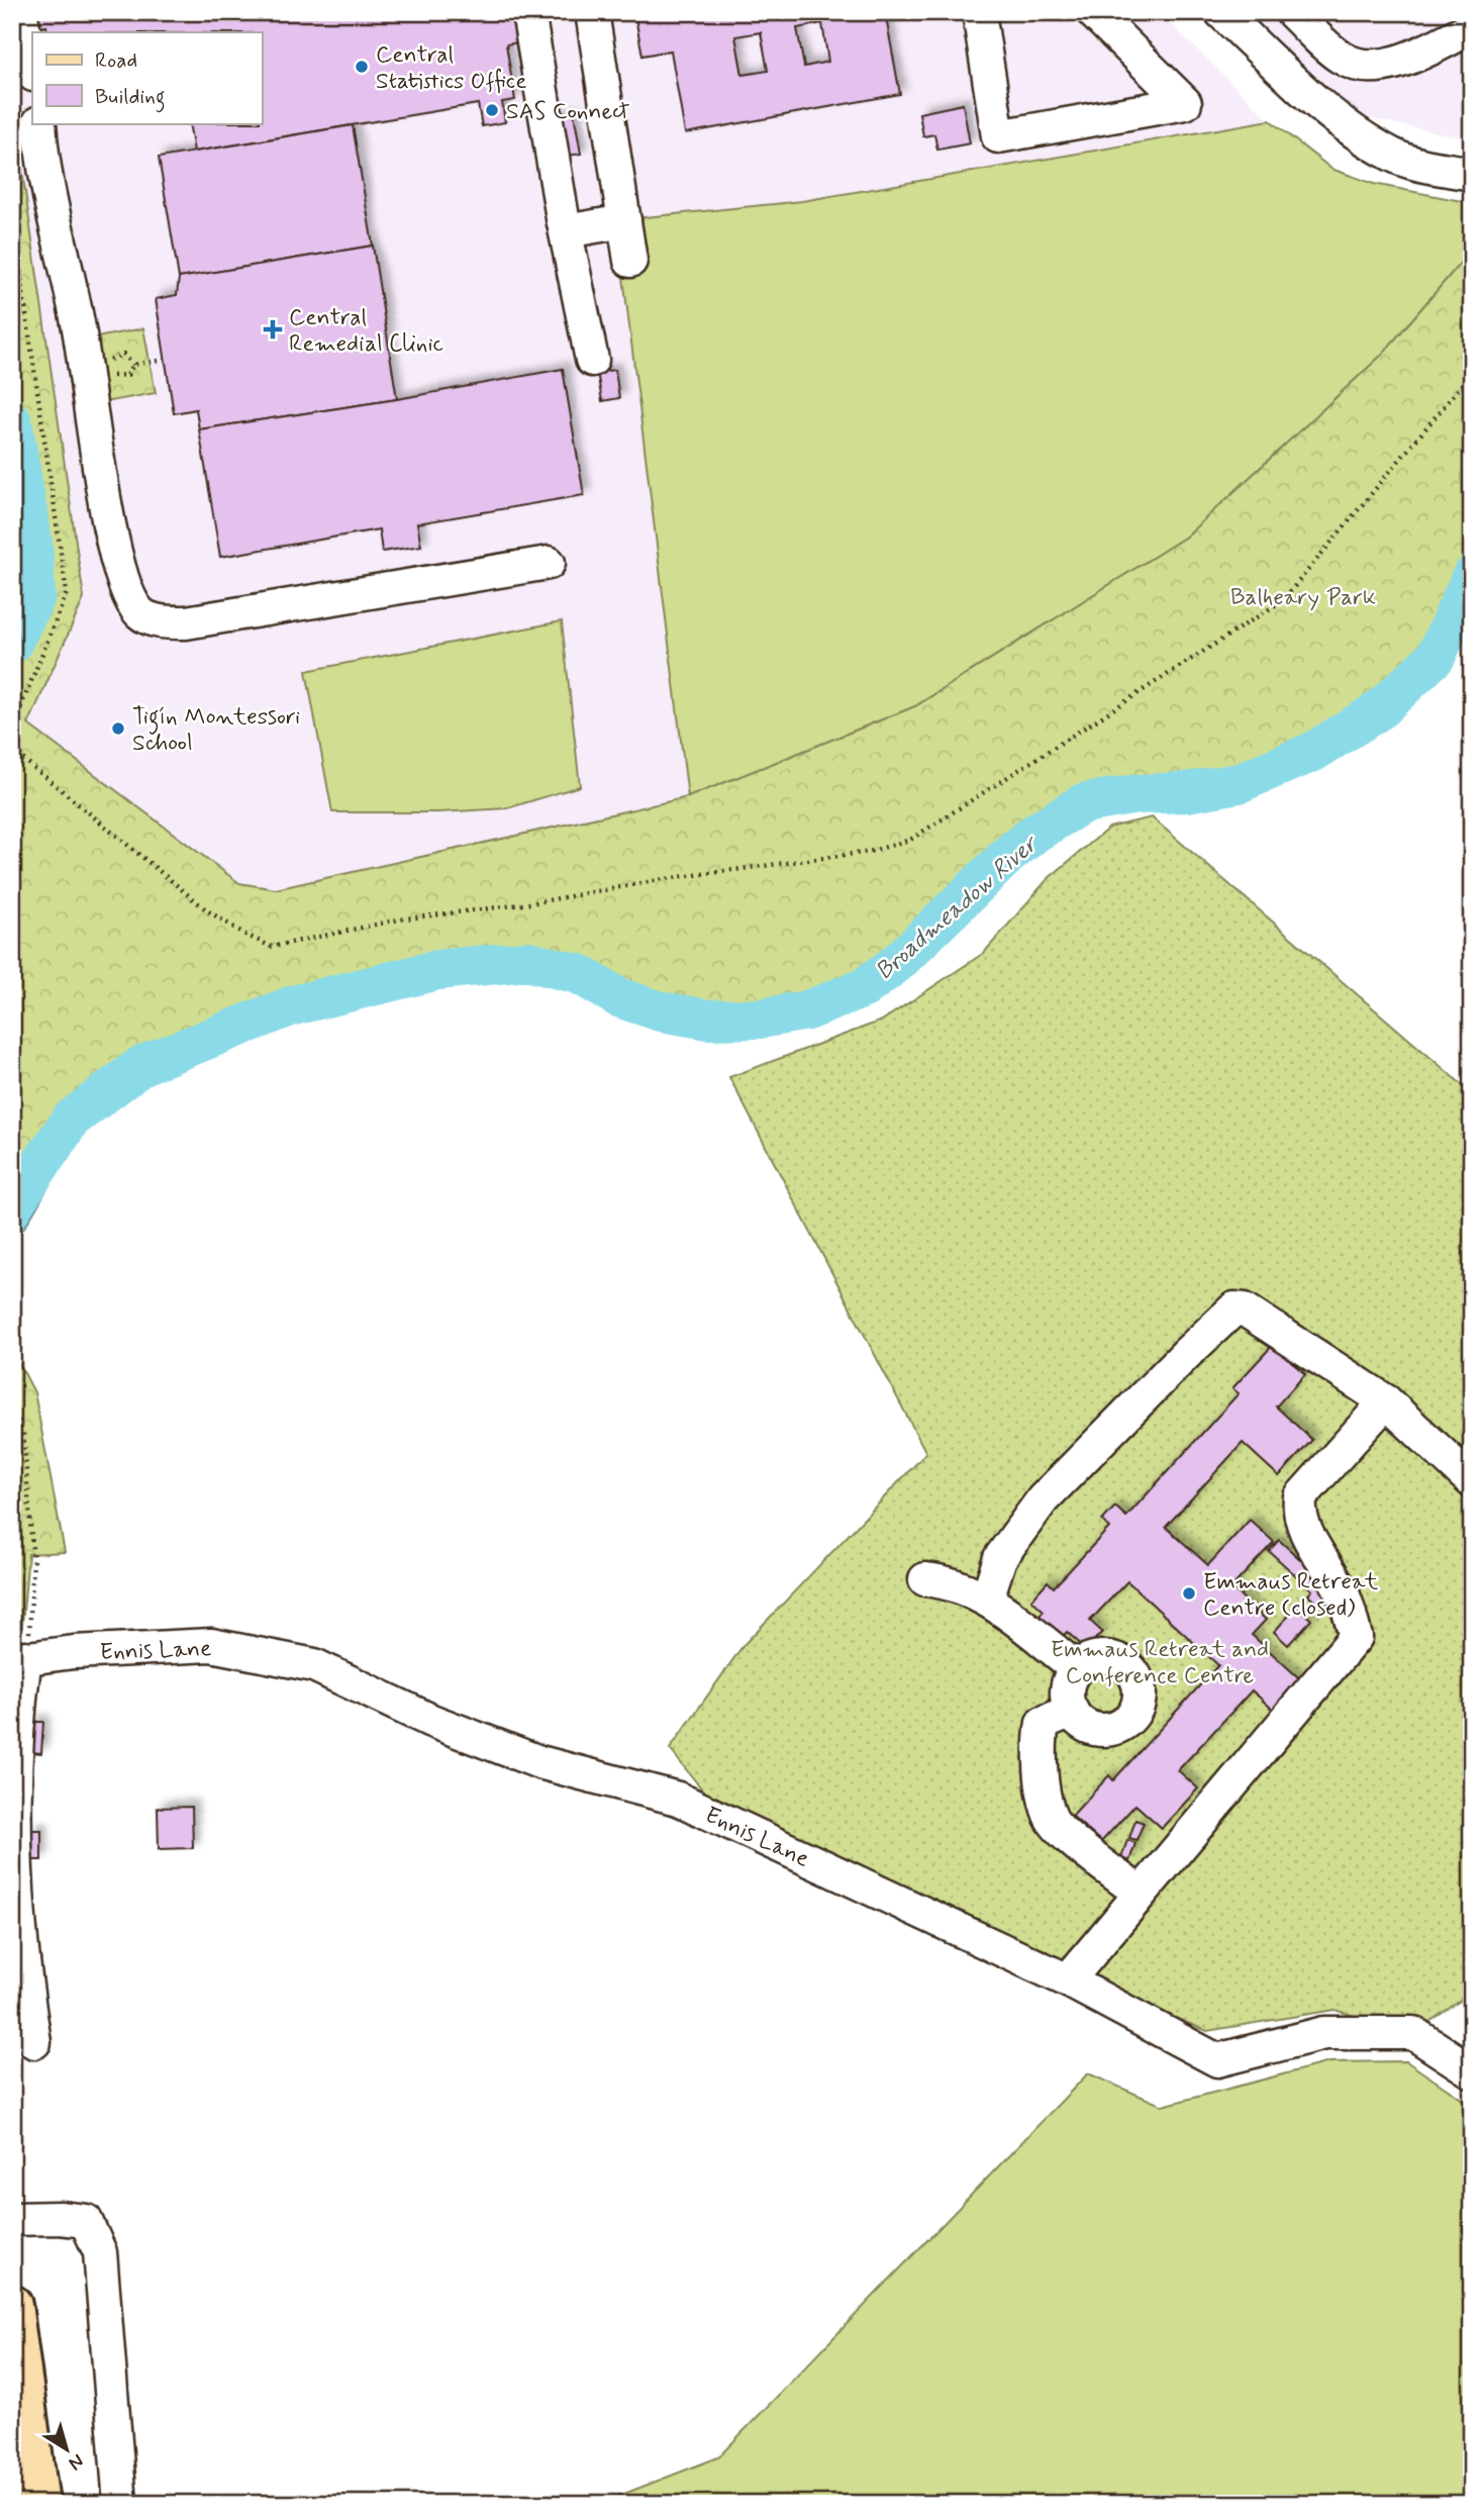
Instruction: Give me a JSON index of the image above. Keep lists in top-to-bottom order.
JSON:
{
  "streets": {
    "street": ["Ennis Lane"]
  },
  "water": ["Broadmeadow River"],
  "parks": ["Balheary Park", "Emmaus Retreat and Conference Centre"],
  "places": {
    "other": [
      "Central Statistics Office",
      "SAS Connect",
      "Tigín Montessori School",
      "Emmaus Retreat Centre (closed)"
    ],
    "health": ["Central Remedial Clinic"]
  },
  "legend": ["Road", "Building"],
  "north": "bottom right"
}
